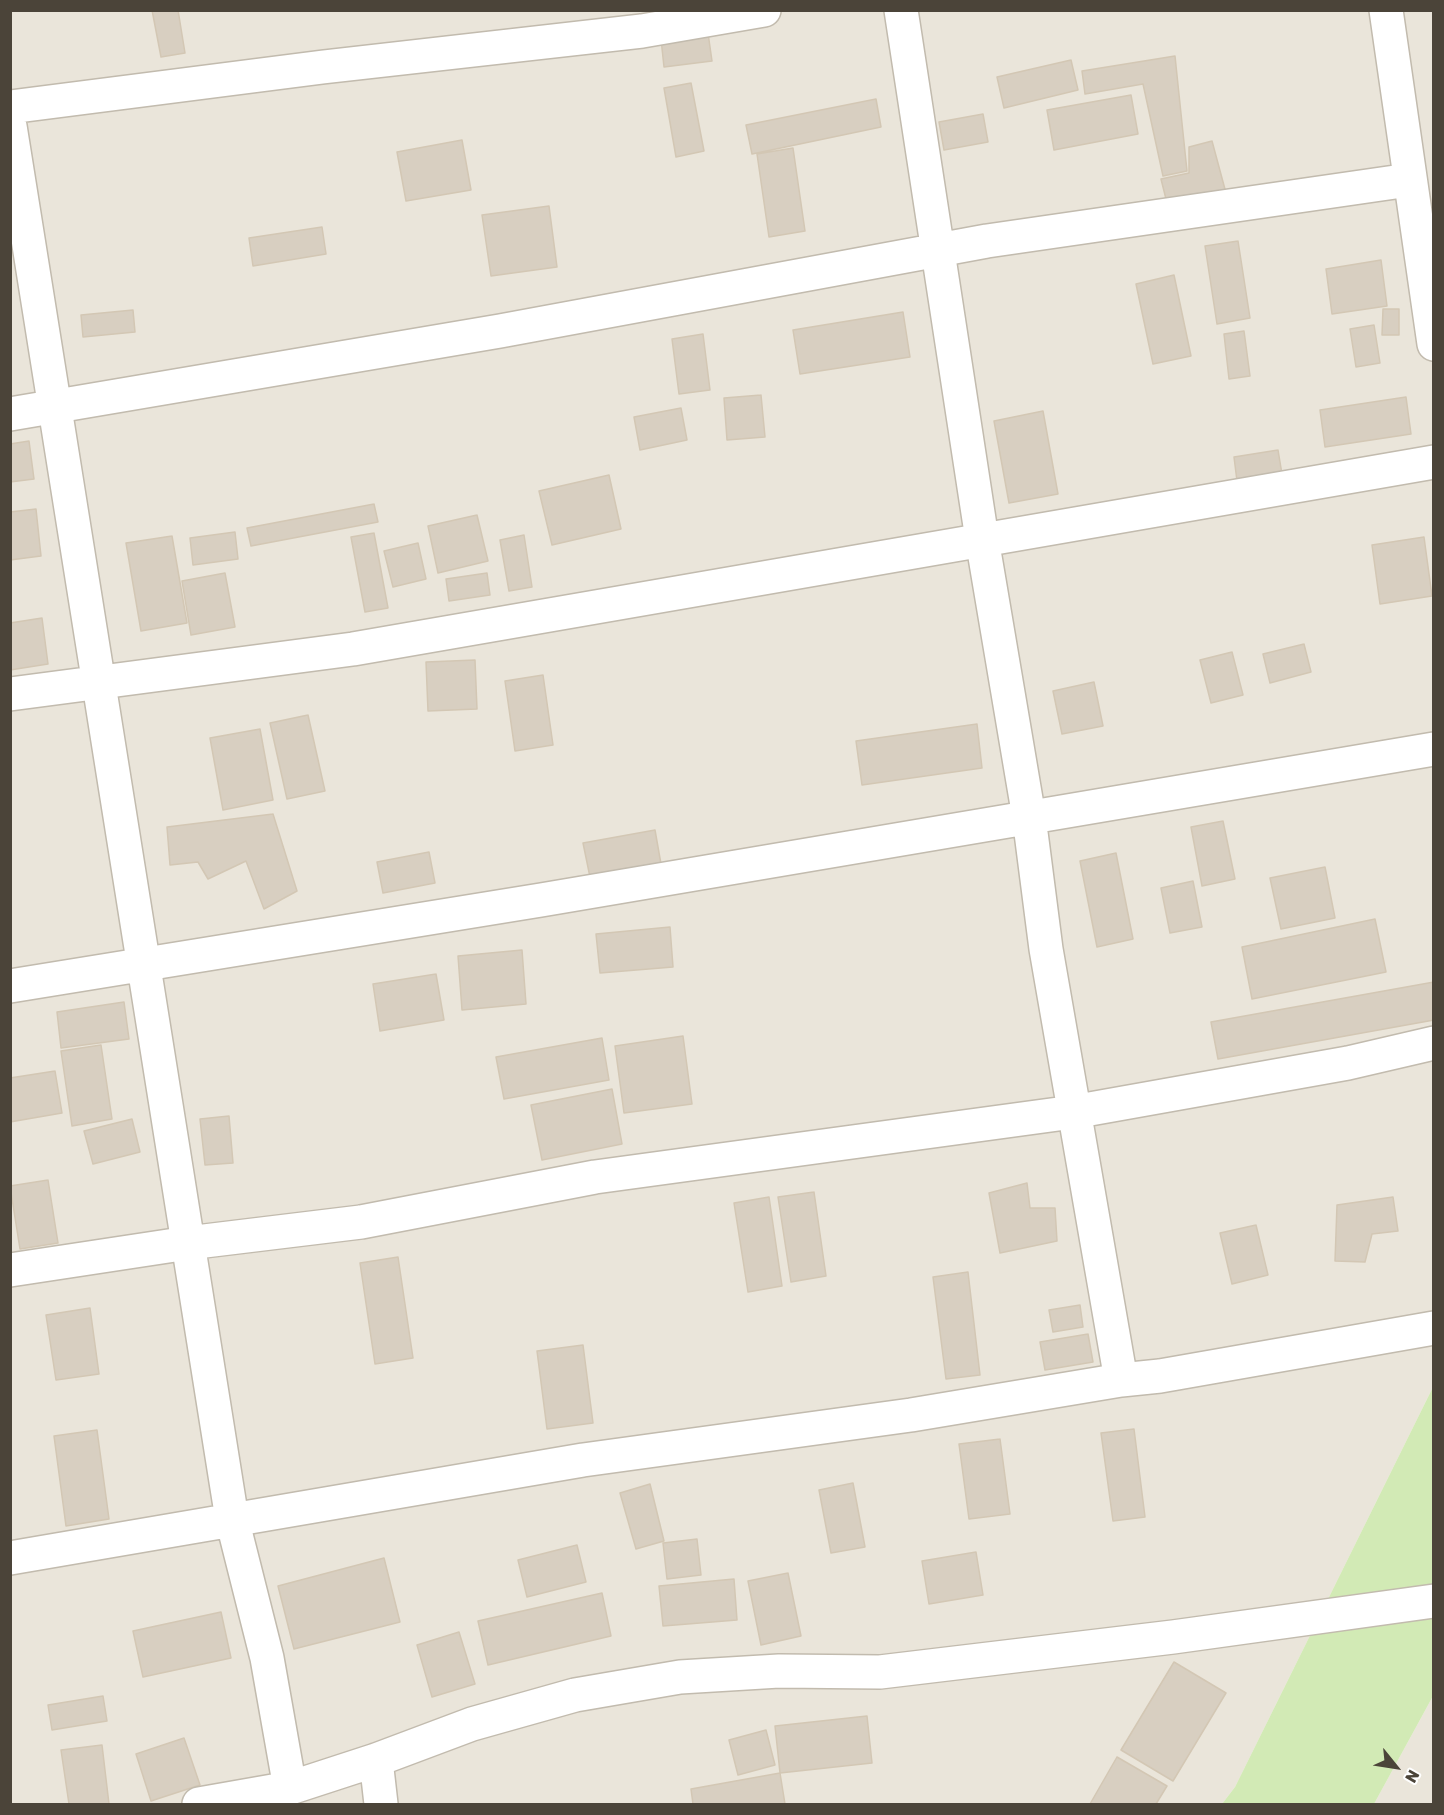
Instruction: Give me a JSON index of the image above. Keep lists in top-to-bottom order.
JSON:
{
  "north": "bottom right"
}
